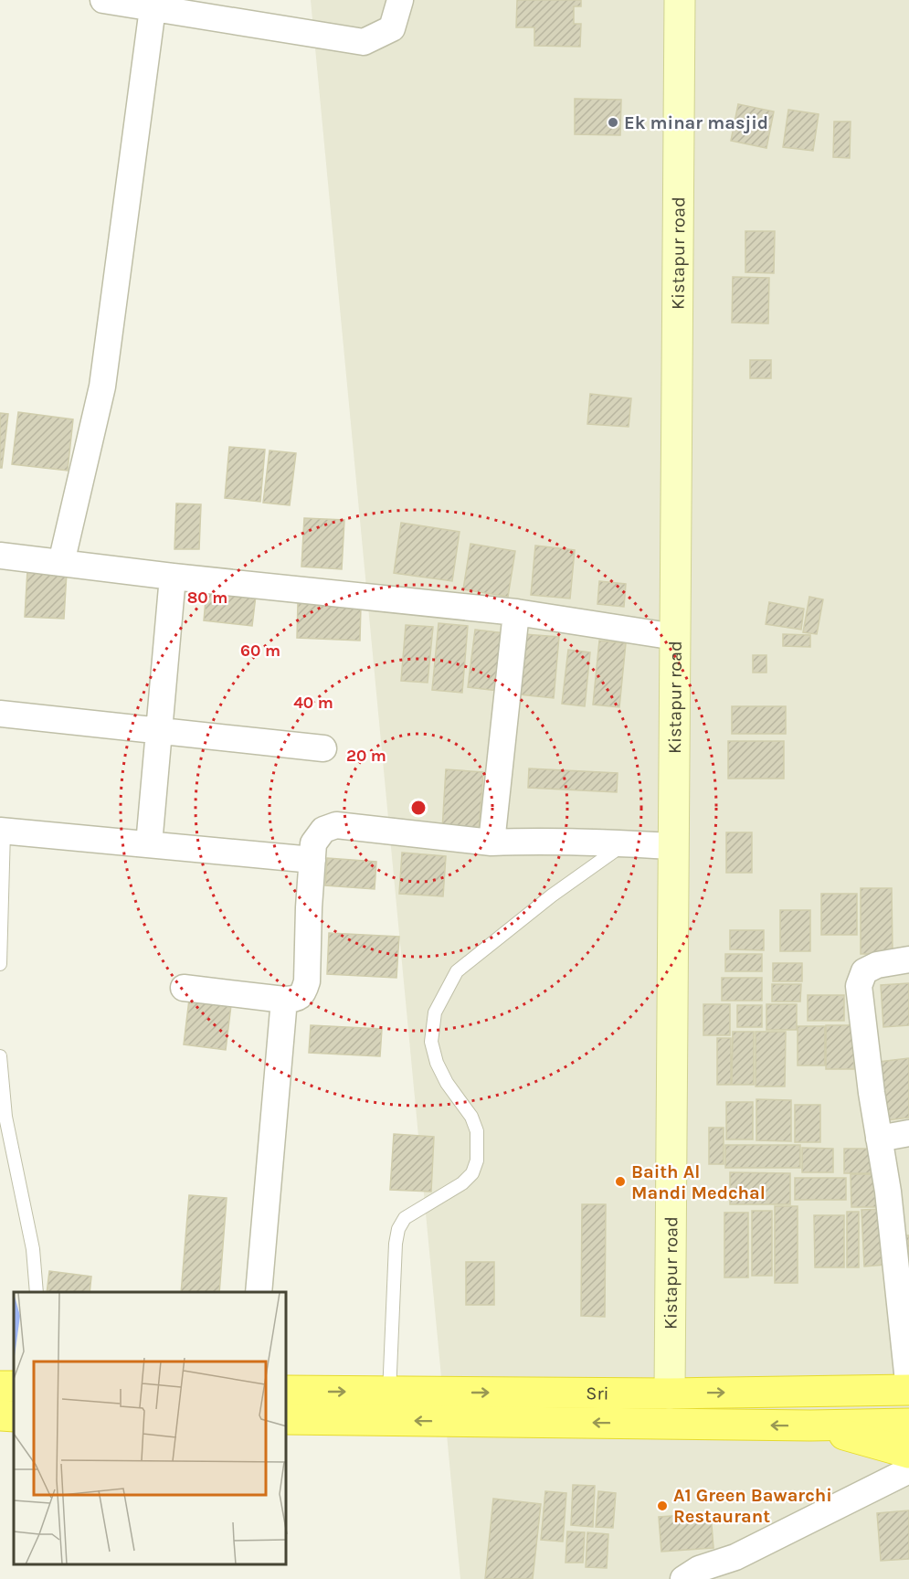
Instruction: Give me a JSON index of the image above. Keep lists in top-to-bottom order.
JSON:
{
  "streets": {
    "highway": ["Sri"],
    "main road": ["Kistapur road"]
  },
  "crossings": [
    ["Kistapur road", "Sri"]
  ],
  "places": ["Ek minar masjid", "Baith Al Mandi Medchal", "A1 Green Bawarchi Restaurant"],
  "rings": [
    "80 m",
    "60 m",
    "40 m",
    "20 m"
  ]
}
